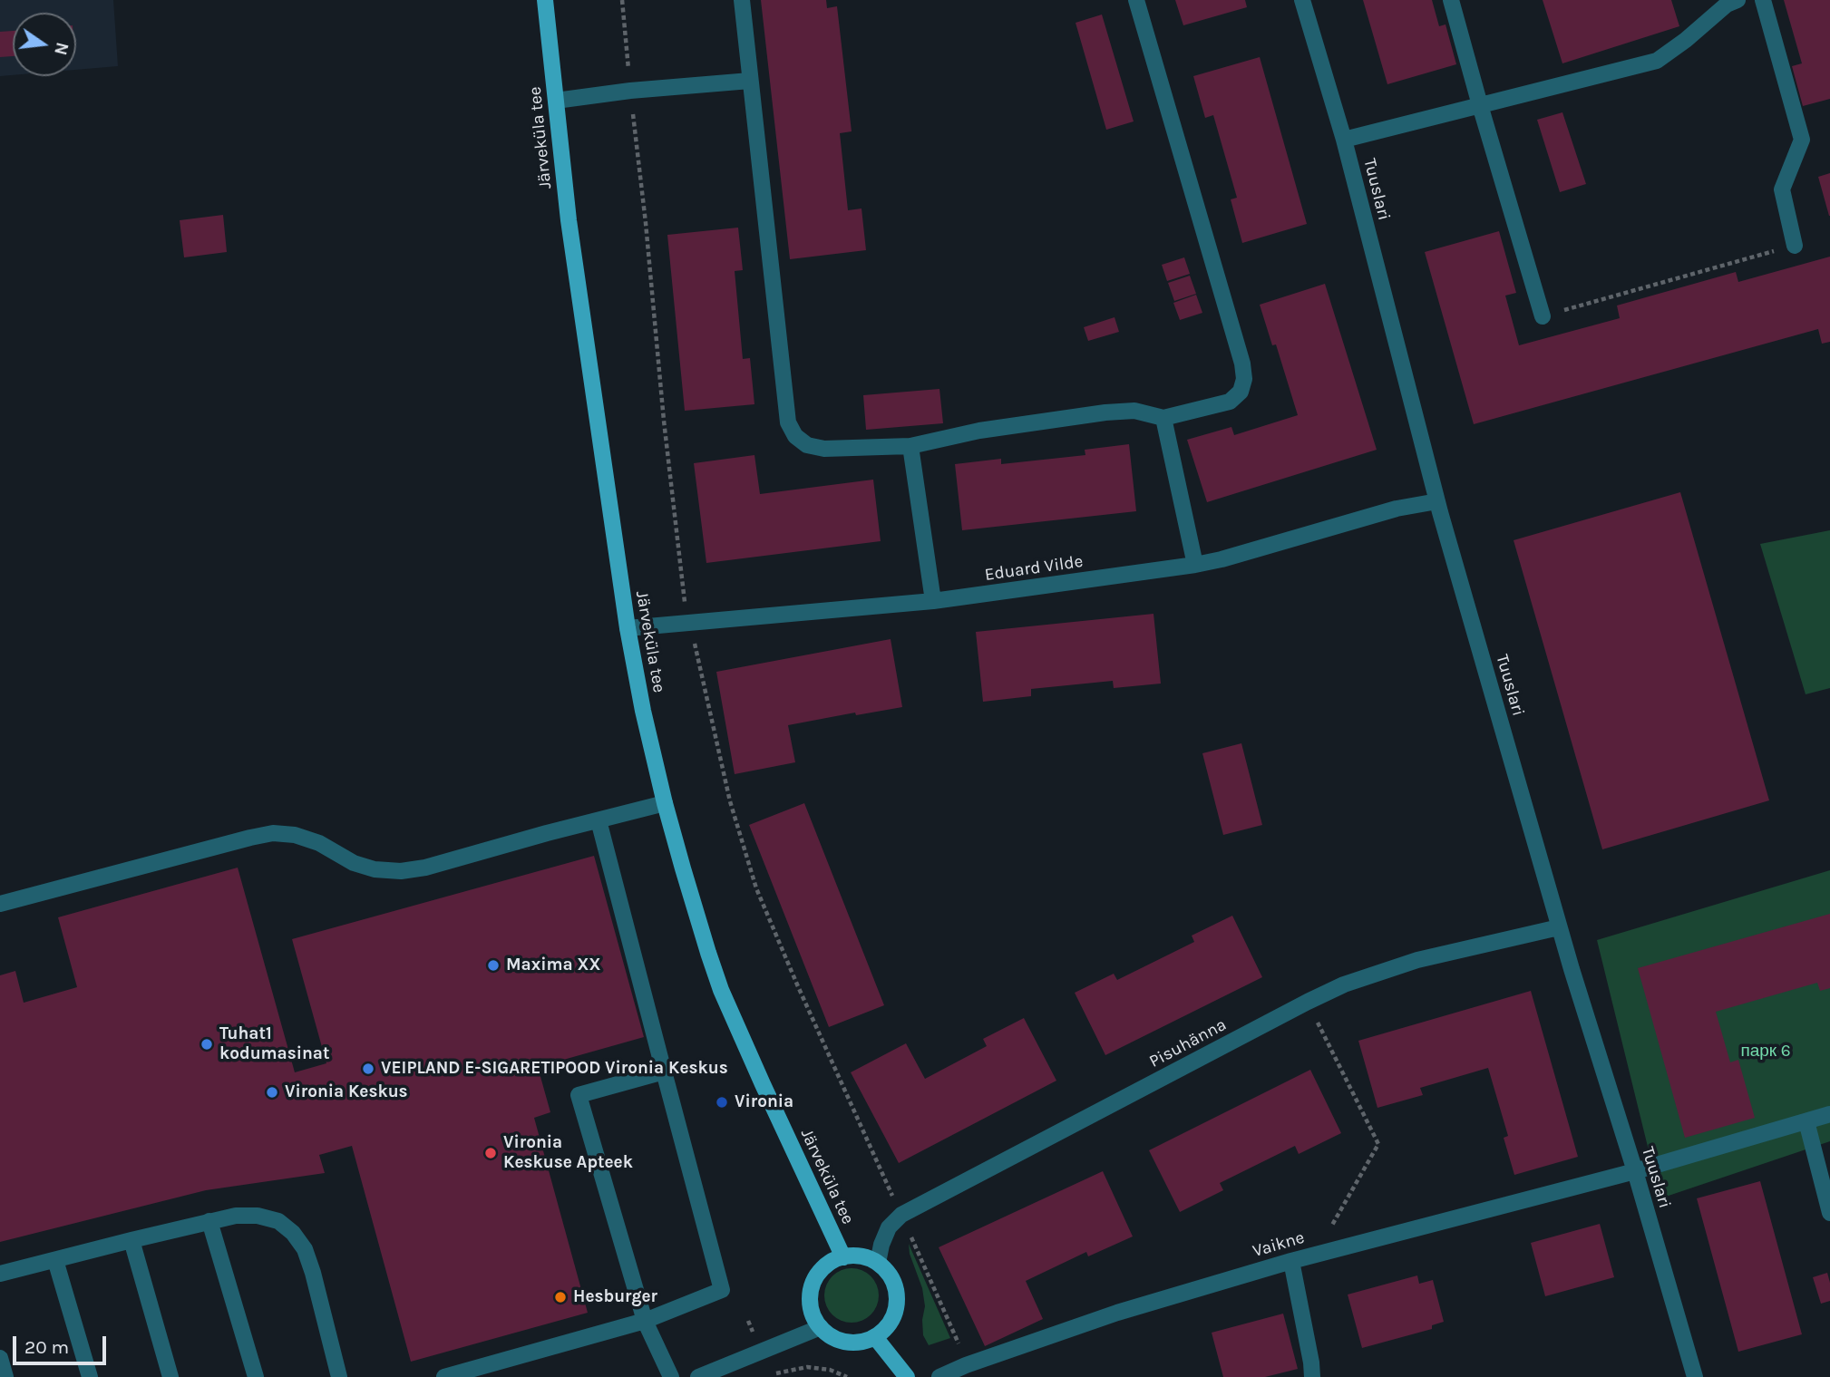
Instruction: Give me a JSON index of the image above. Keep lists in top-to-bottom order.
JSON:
{
  "streets": {
    "main road": ["Järveküla tee"],
    "street": [
      "Tuuslari",
      "Eduard Vilde",
      "Pisuhänna",
      "Vaikne"
    ]
  },
  "crossings": [
    ["Järveküla tee", "Eduard Vilde"],
    ["Järveküla tee", "Pisuhänna"],
    ["Tuuslari", "Eduard Vilde"],
    ["Tuuslari", "Pisuhänna"],
    ["Tuuslari", "Vaikne"]
  ],
  "parks": ["парк 6"],
  "places": [
    "Maxima XX",
    "Tuhat1 kodumasinat",
    "VEIPLAND E-SIGARETIPOOD Vironia Keskus",
    "Vironia Keskus",
    "Vironia",
    "Vironia Keskuse Apteek",
    "Hesburger"
  ],
  "scale_bar": "20 m",
  "north": "right"
}
